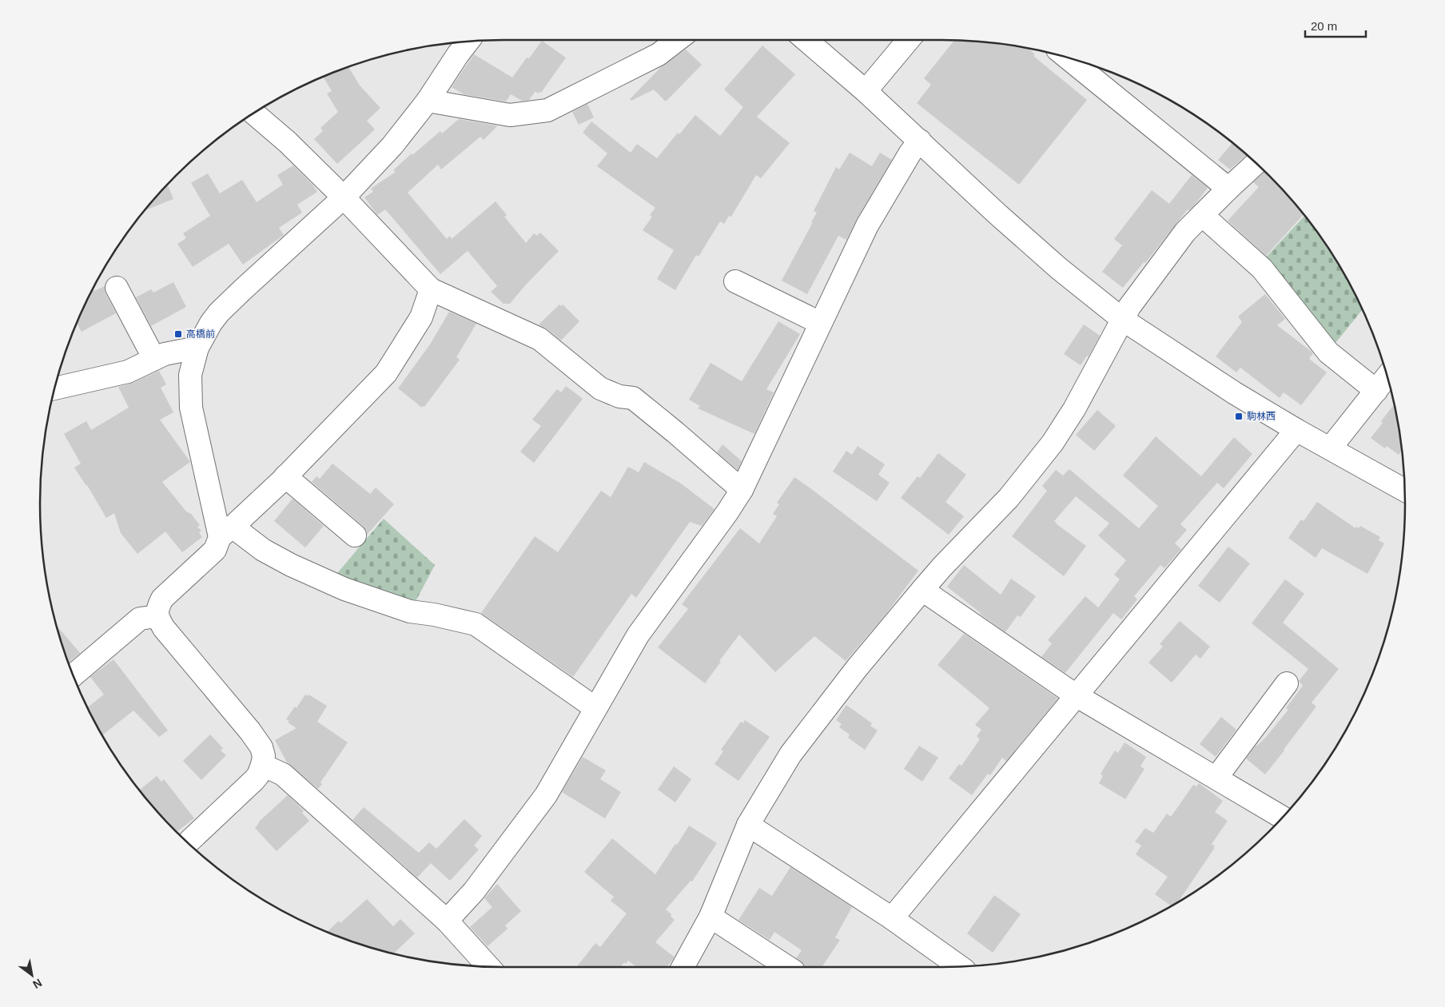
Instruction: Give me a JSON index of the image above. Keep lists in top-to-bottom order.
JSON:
{
  "places": {
    "transit": ["高橋前", "駒林西"]
  },
  "scale_bar": "20 m",
  "north": "bottom right"
}
